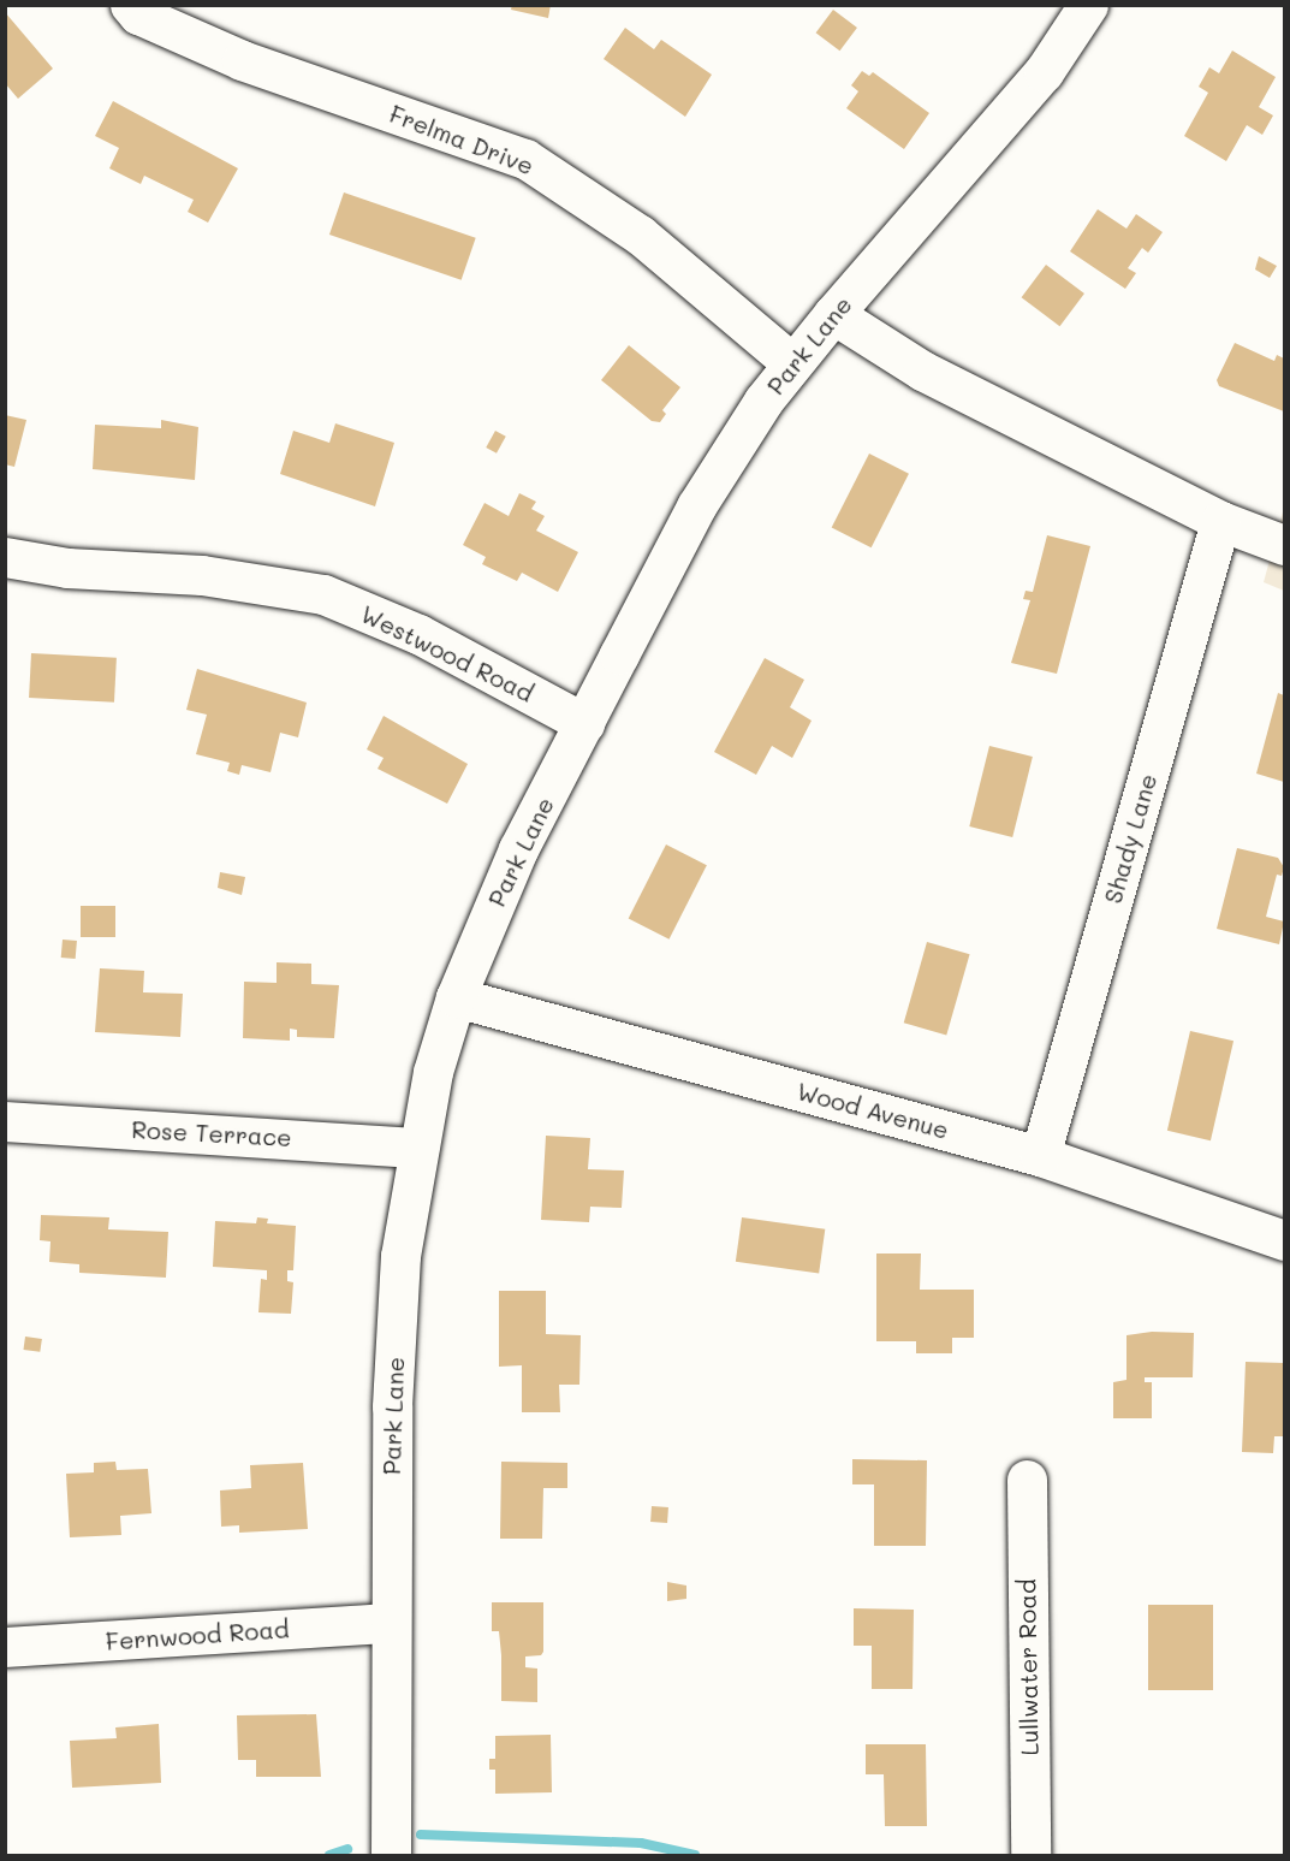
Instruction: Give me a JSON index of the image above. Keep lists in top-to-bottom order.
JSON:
{
  "streets": {
    "street": [
      "Frelma Drive",
      "Park Lane",
      "Westwood Road",
      "Shady Lane",
      "Wood Avenue",
      "Rose Terrace",
      "Fernwood Road",
      "Lullwater Road"
    ]
  },
  "crossings": [
    ["Frelma Drive", "Park Lane"],
    ["Park Lane", "Westwood Road"],
    ["Park Lane", "Wood Avenue"],
    ["Park Lane", "Rose Terrace"],
    ["Park Lane", "Fernwood Road"],
    ["Shady Lane", "Wood Avenue"]
  ]
}
